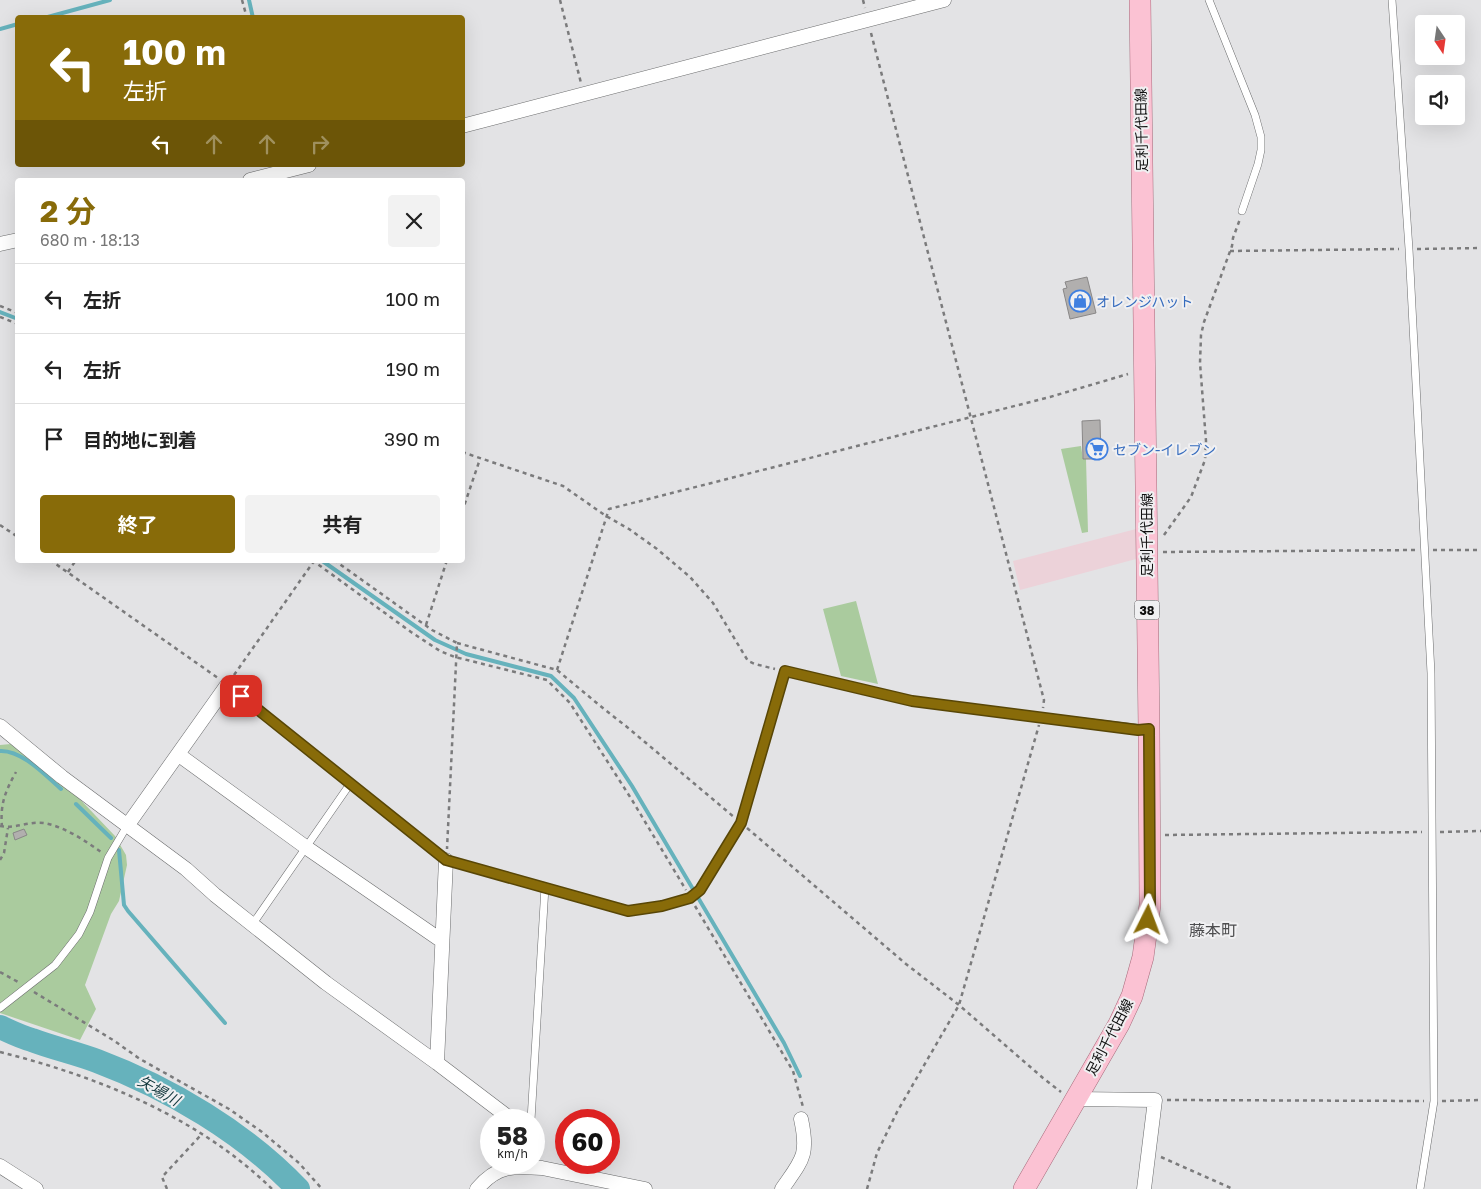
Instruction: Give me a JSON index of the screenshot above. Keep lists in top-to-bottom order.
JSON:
{
  "streets": {
    "main road": ["足利千代田線", "38"]
  },
  "districts": ["藤本町"],
  "water": ["矢場川"],
  "places": {
    "shop": ["オレンジハット"],
    "supermarket": ["セブン-イレブン"]
  },
  "north": "bottom",
  "page": {
    "turn": ["100 m", "左折"],
    "heading": ["2 分", "680 m · 18:13"],
    "list": [
      {
        "name": "左折",
        "value": "100 m"
      },
      {
        "name": "左折",
        "value": "190 m"
      },
      {
        "name": "目的地に到着",
        "value": "390 m"
      }
    ],
    "buttons": ["終了", "共有"],
    "speed": "58 km/h",
    "limit": "60"
  }
}
